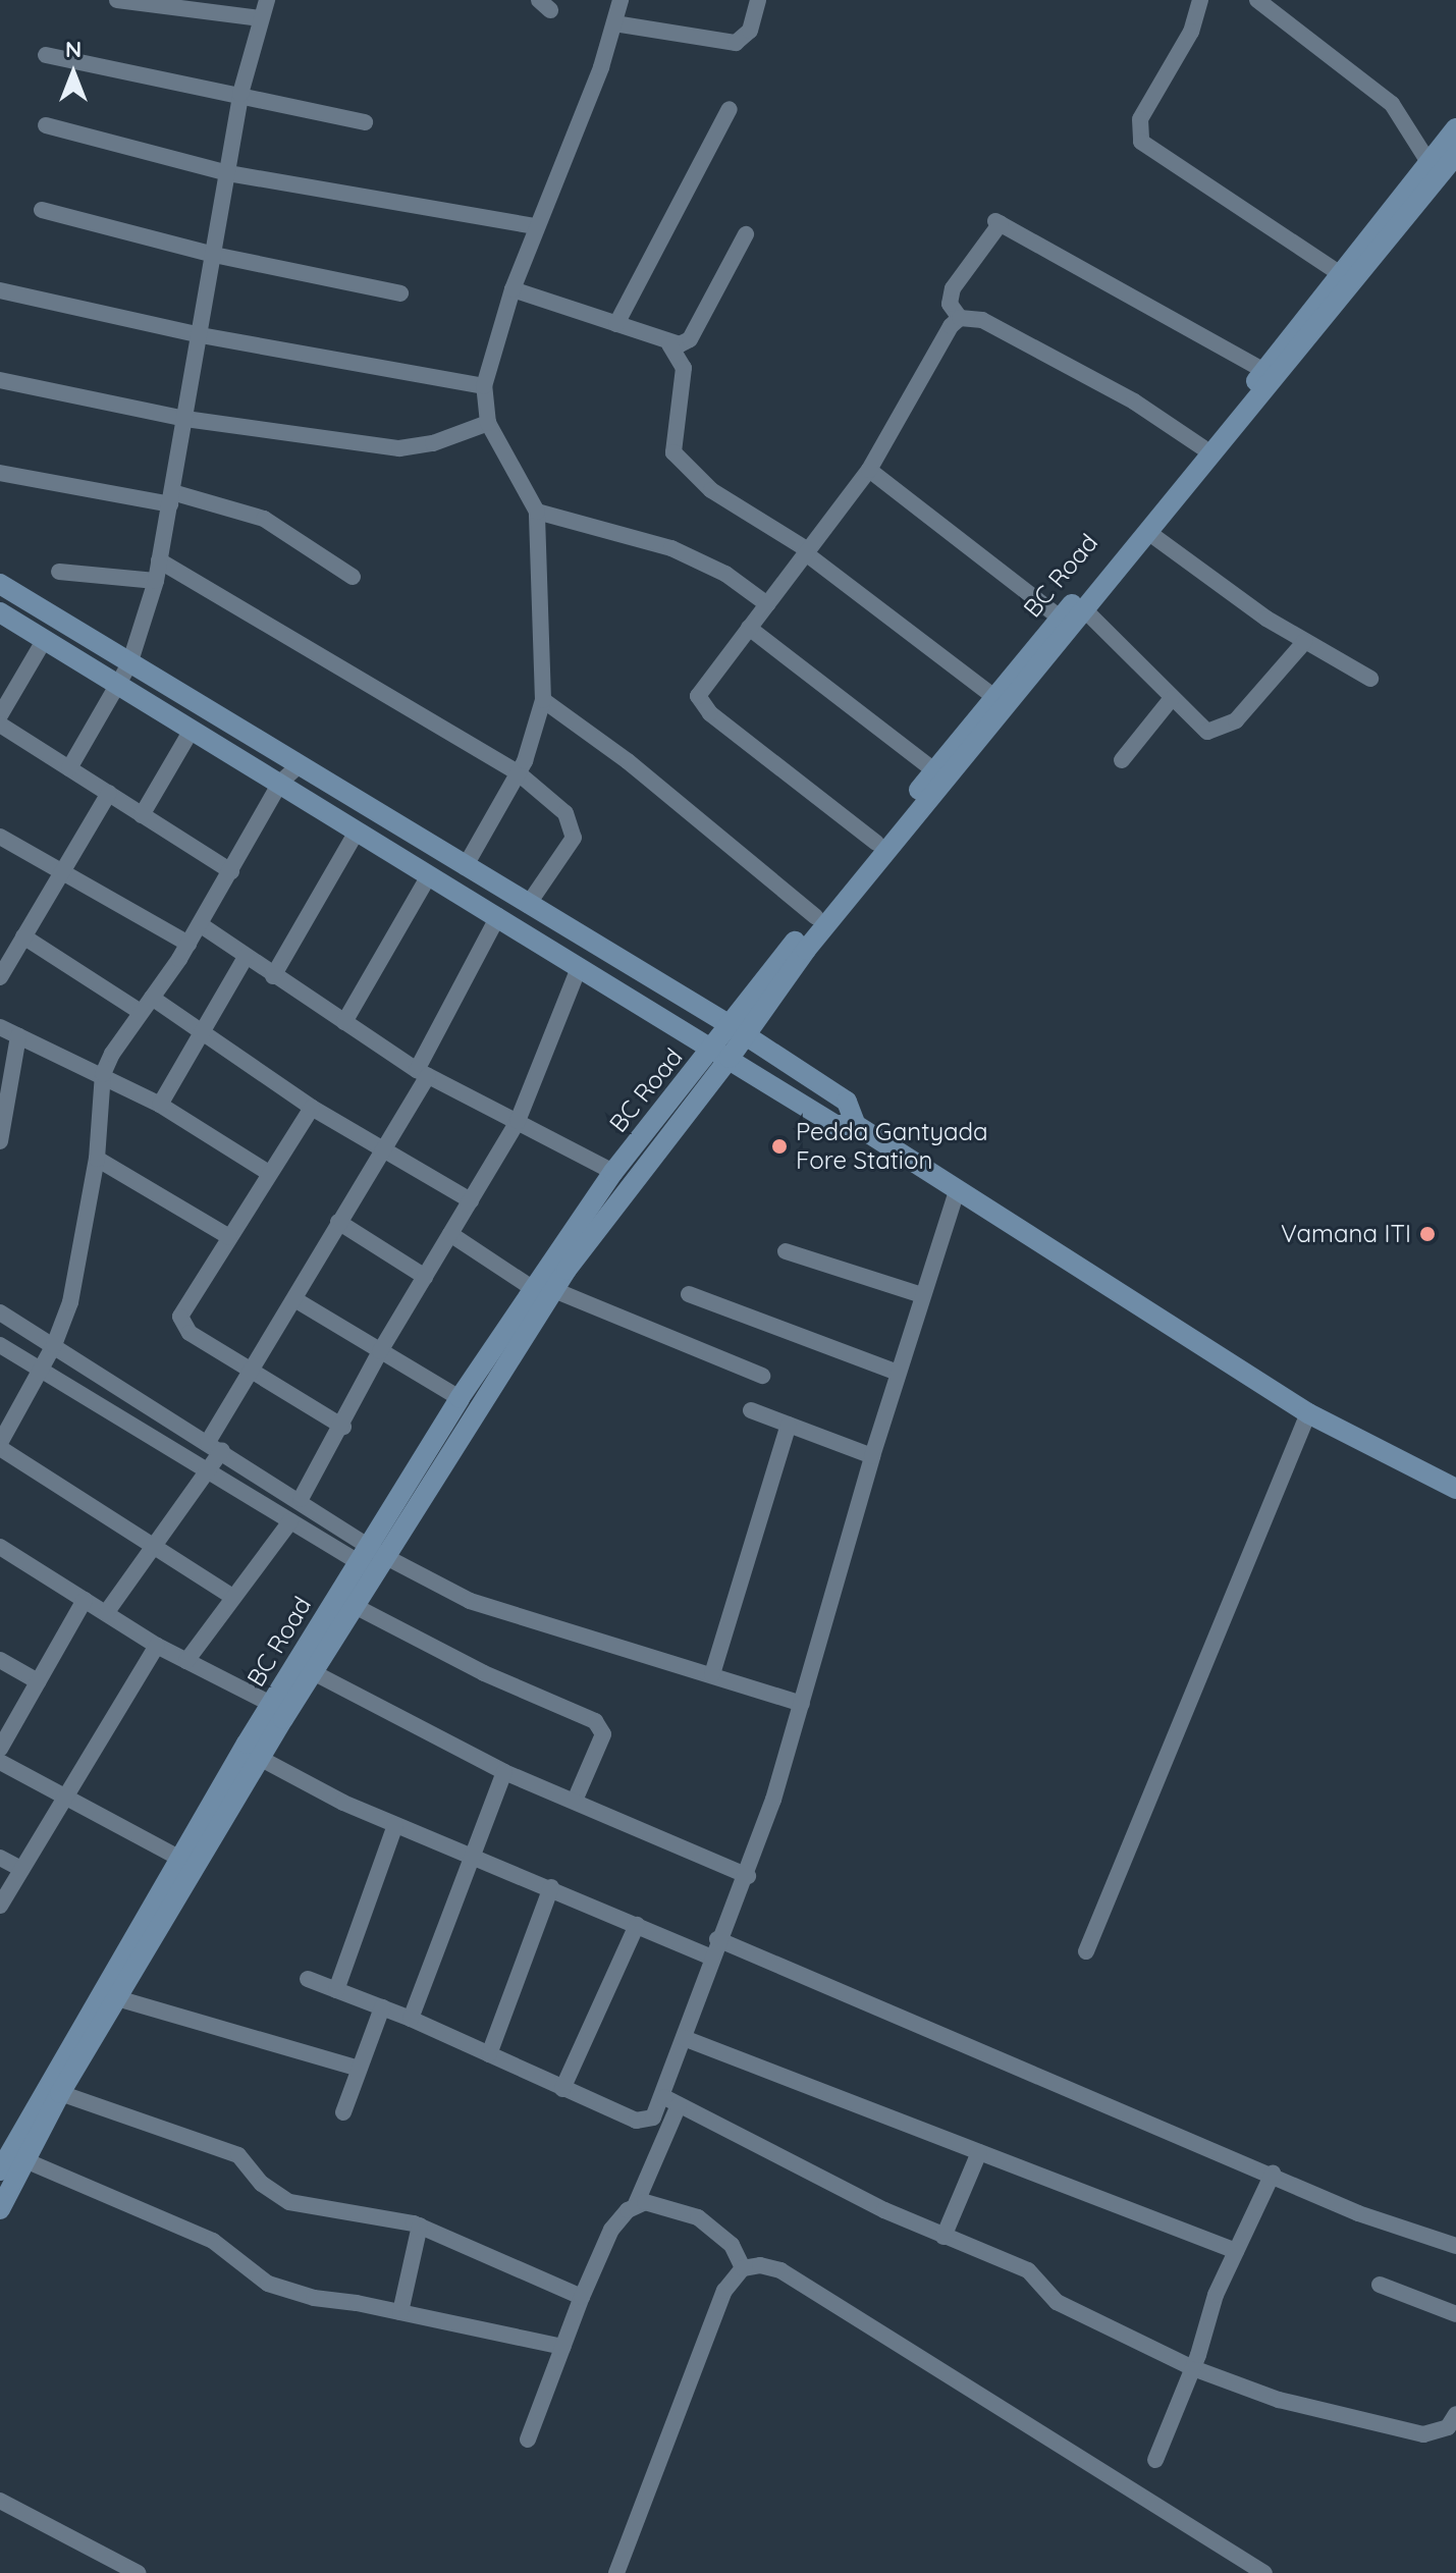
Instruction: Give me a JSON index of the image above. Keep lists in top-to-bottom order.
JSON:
{
  "streets": {
    "street": ["BC Road"]
  },
  "places": ["Pedda Gantyada Fore Station", "Vamana ITI"],
  "north": "top"
}
